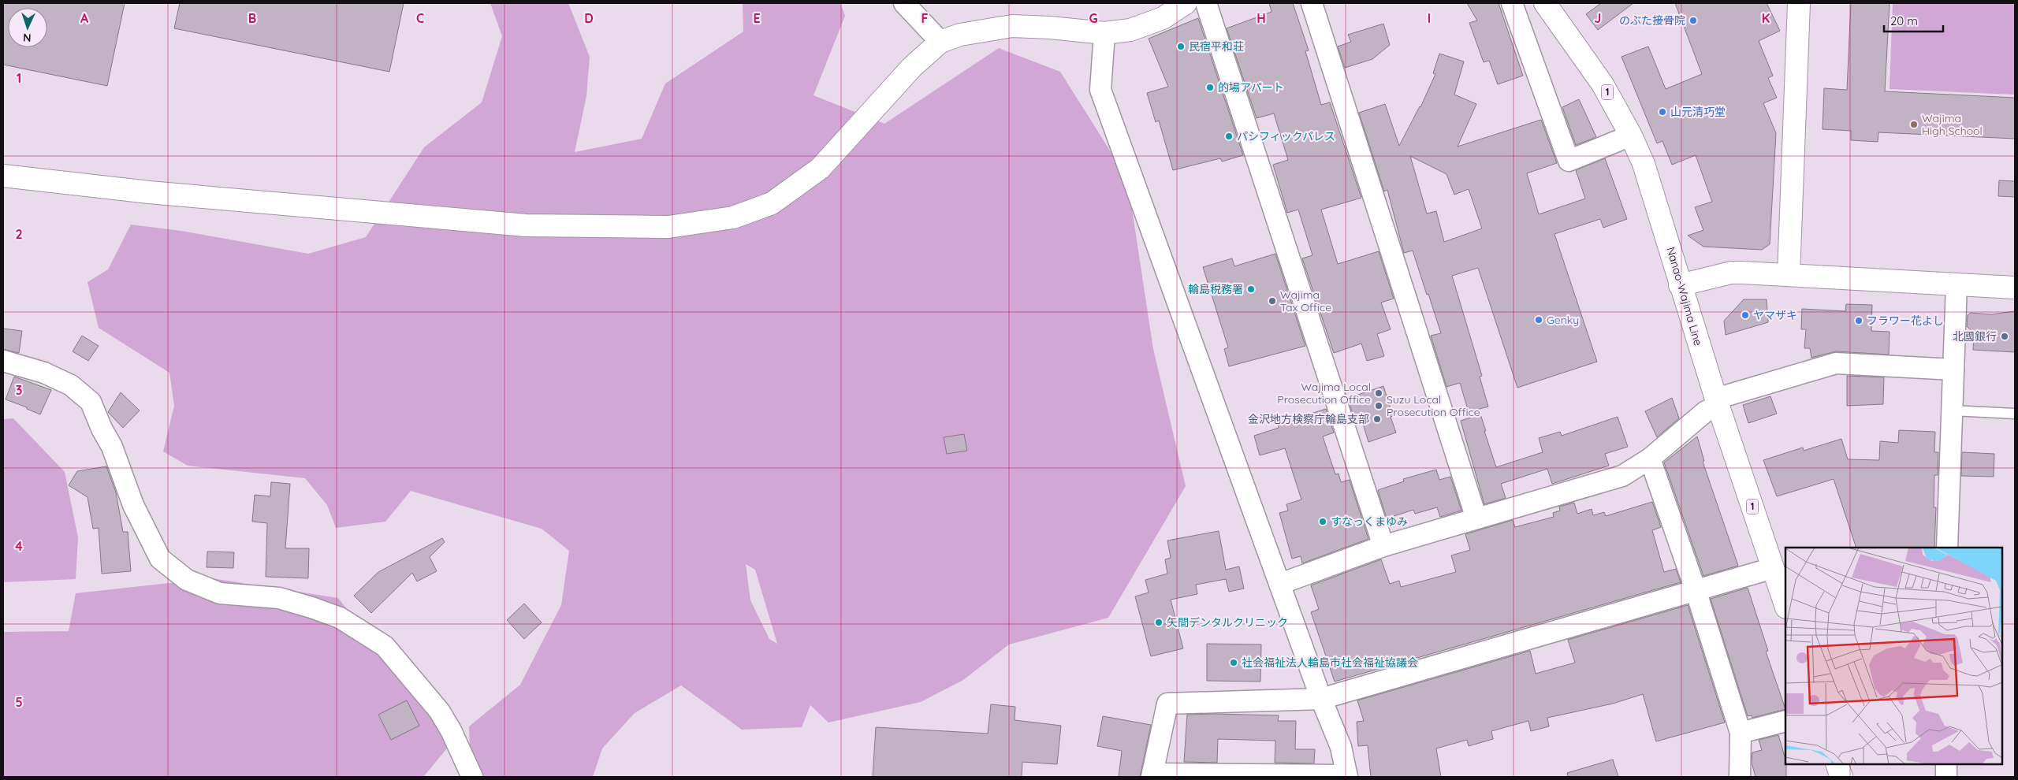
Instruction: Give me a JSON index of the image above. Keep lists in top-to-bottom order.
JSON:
{
  "streets": {
    "street": ["1", "Nanao-Wajima Line"]
  },
  "places": [
    "のぶた接骨院",
    "民宿平和荘",
    "的場アパート",
    "山元清巧堂",
    "Wajima High School",
    "パシフィックパレス",
    "輪島税務署",
    "Wajima Tax Office",
    "ヤマザキ",
    "Genky",
    "フラワー花よし",
    "北國銀行",
    "Wajima Local Prosecution Office",
    "Suzu Local Prosecution Office",
    "金沢地方検察庁輪島支部",
    "すなっくまゆみ",
    "矢間デンタルクリニック",
    "社会福祉法人輪島市社会福祉協議会"
  ],
  "scale_bar": "20 m",
  "north": "bottom",
  "grid": {
    "columns": [
      "A",
      "B",
      "C",
      "D",
      "E",
      "F",
      "G",
      "H",
      "I",
      "J",
      "K"
    ],
    "rows": [
      "1",
      "2",
      "3",
      "4",
      "5"
    ]
  }
}
